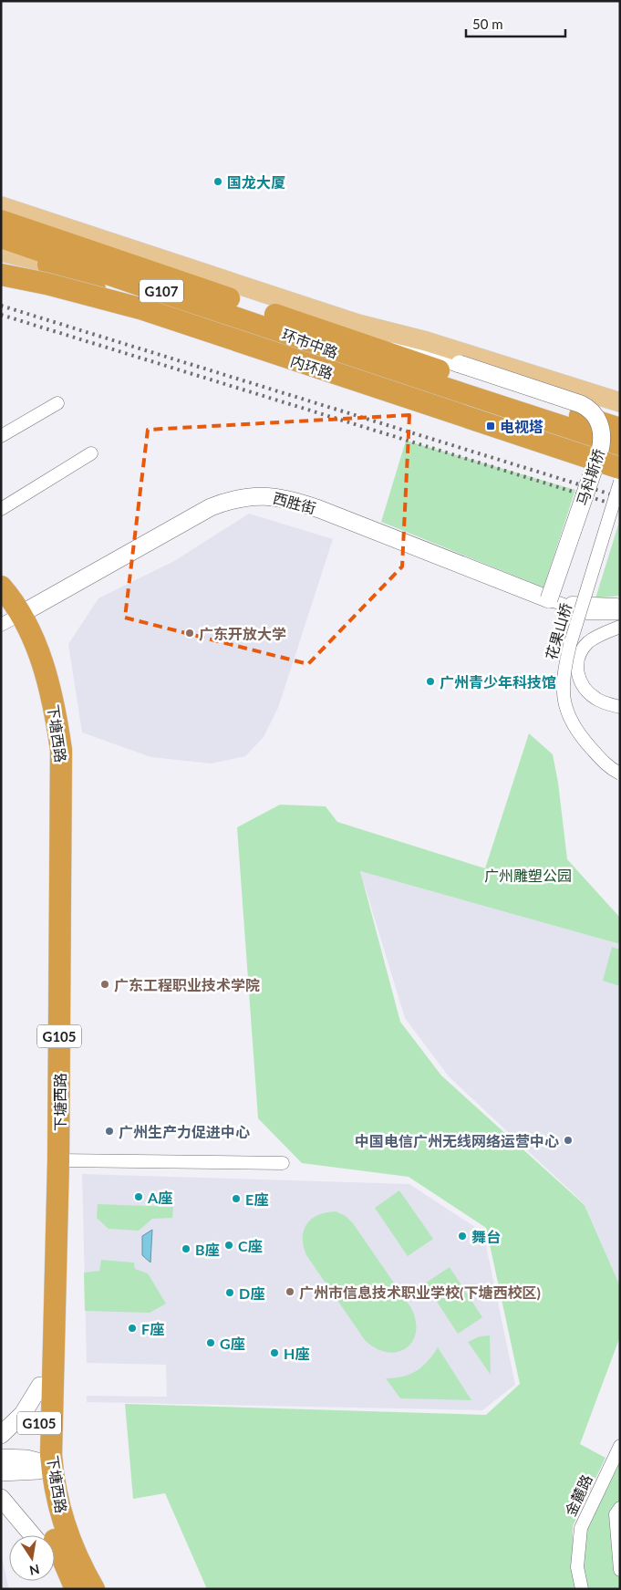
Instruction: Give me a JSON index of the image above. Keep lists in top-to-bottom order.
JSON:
{
  "streets": {
    "highway": [
      "G107",
      "环市中路",
      "内环路",
      "下塘西路",
      "G105"
    ],
    "street": [
      "马科斯桥",
      "西胜街",
      "花果山桥",
      "金麓路"
    ]
  },
  "crossings": [
    ["马科斯桥", "西胜街"],
    ["西胜街", "下塘西路"],
    ["西胜街", "G105"],
    ["下塘西路", "G105"]
  ],
  "parks": ["广州雕塑公园"],
  "places": {
    "other": [
      "国龙大厦",
      "广东开放大学",
      "广州青少年科技馆",
      "广东工程职业技术学院",
      "广州生产力促进中心",
      "中国电信广州无线网络运营中心",
      "A座",
      "E座",
      "舞台",
      "C座",
      "B座",
      "广州市信息技术职业学校(下塘西校区)",
      "D座",
      "F座",
      "G座",
      "H座"
    ],
    "transit": ["电视塔"]
  },
  "scale_bar": "50 m",
  "north": "bottom"
}
